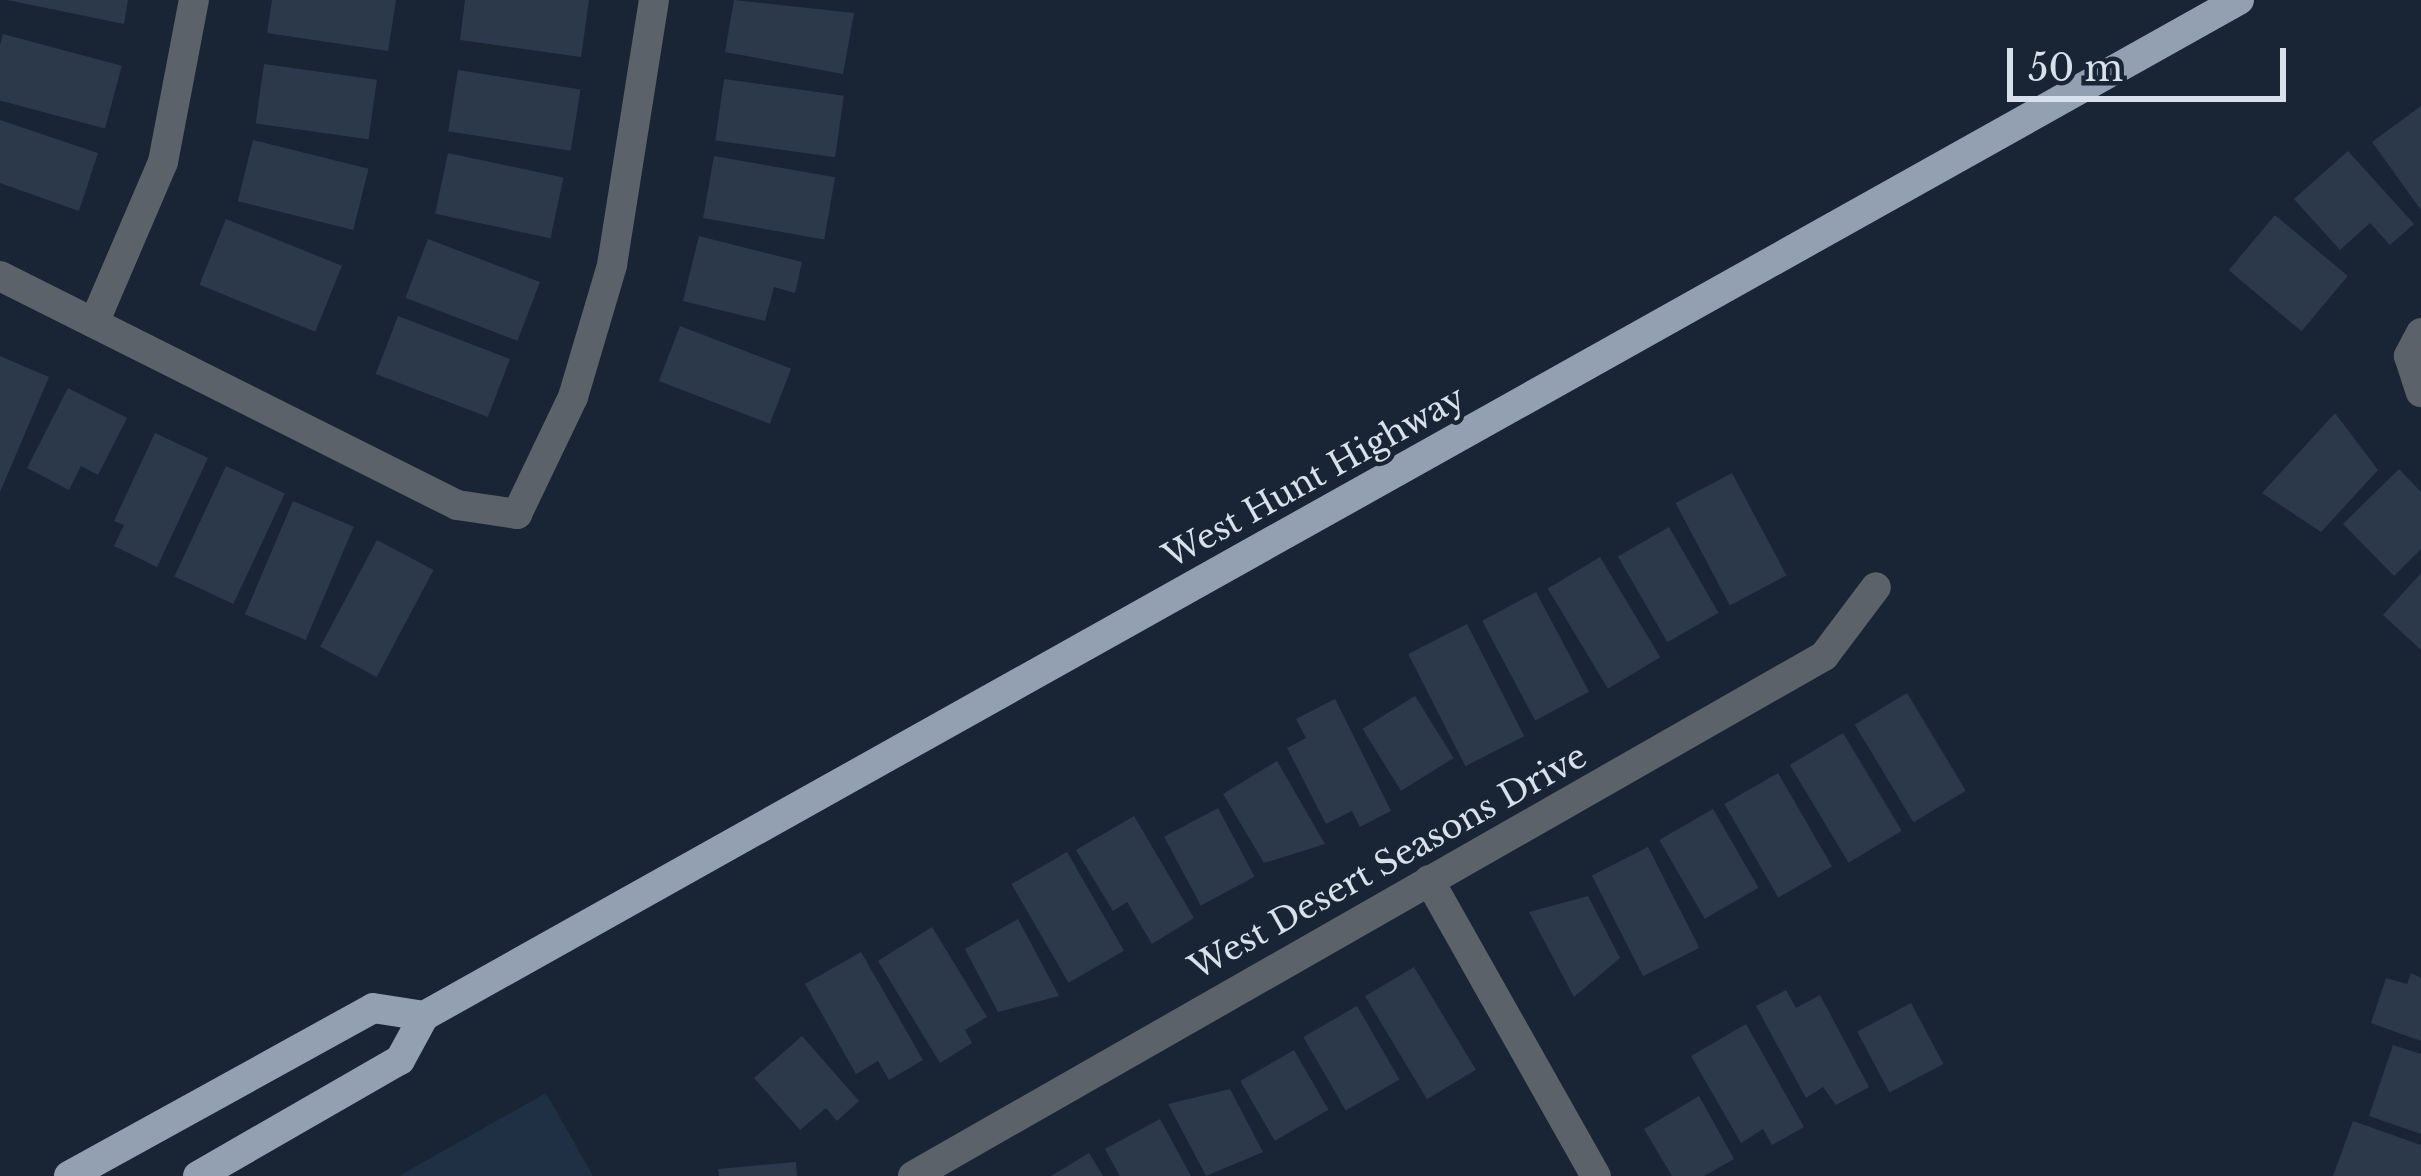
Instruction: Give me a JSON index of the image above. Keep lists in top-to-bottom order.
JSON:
{
  "streets": {
    "main road": ["West Hunt Highway"],
    "street": ["West Desert Seasons Drive"]
  },
  "scale_bar": "50 m"
}
